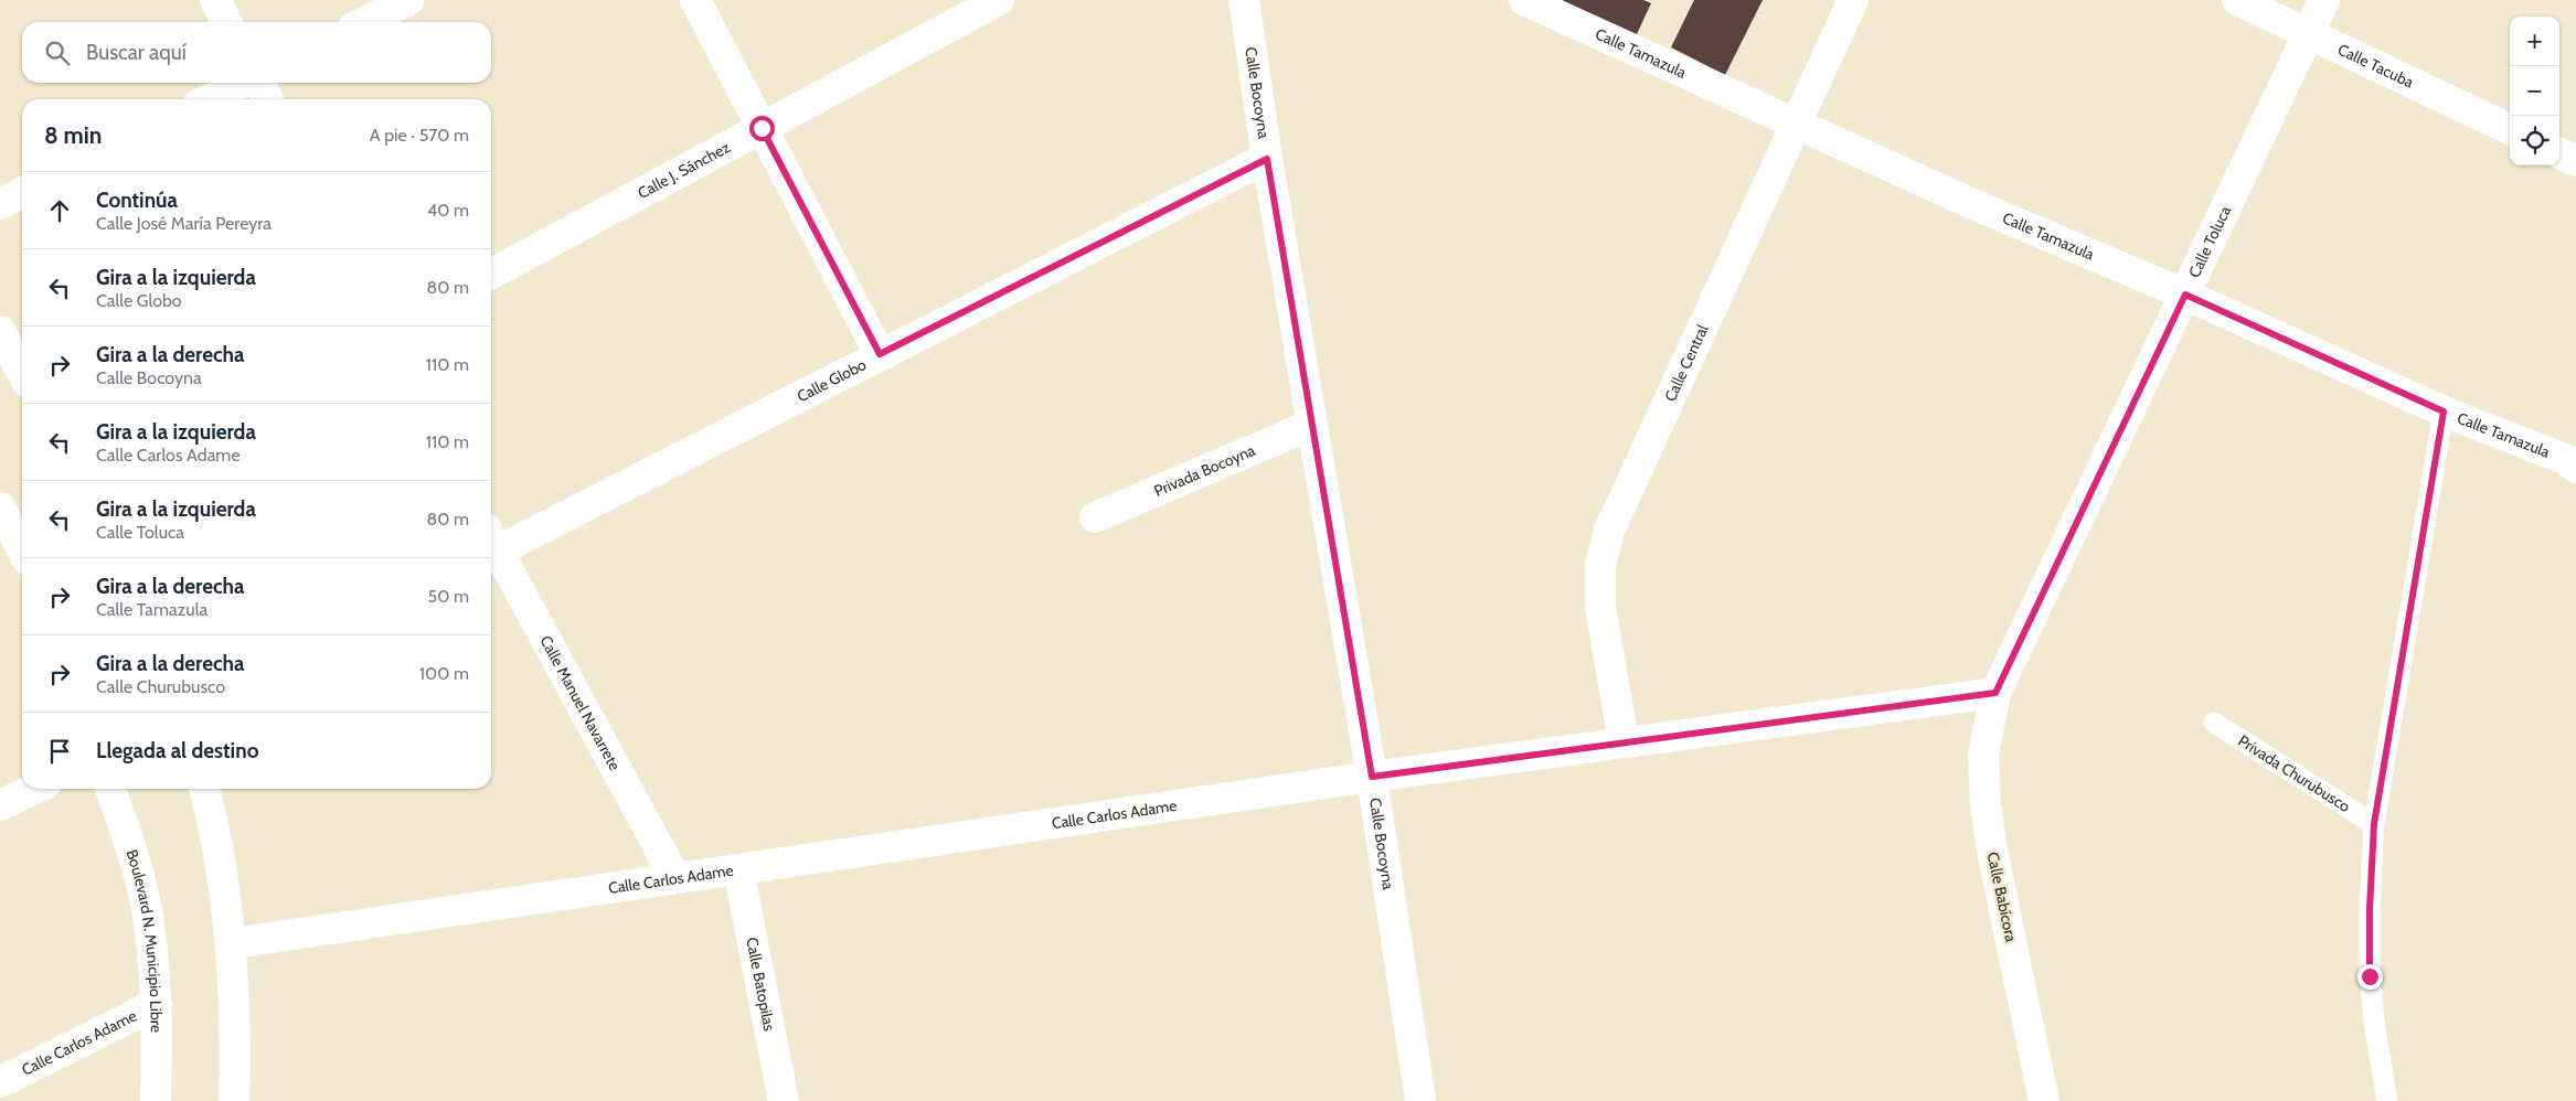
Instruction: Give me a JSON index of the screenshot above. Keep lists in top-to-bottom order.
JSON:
{
  "streets": {
    "street": [
      "Calle Tamazula",
      "Calle Tacuba",
      "Calle Bocoyna",
      "Calle J. Sánchez",
      "Calle Toluca",
      "Calle Central",
      "Calle Globo",
      "Privada Bocoyna",
      "Calle Manuel Navarrete",
      "Calle Carlos Adame",
      "Calle Babícora",
      "Boulevard N. Municipio Libre",
      "Calle Batopilas"
    ],
    "lane": ["Privada Churubusco"]
  },
  "crossings": [
    ["Calle Tamazula", "Calle Toluca"],
    ["Calle Tamazula", "Calle Central"],
    ["Calle Tacuba", "Calle Toluca"],
    ["Calle Bocoyna", "Calle Globo"],
    ["Calle Bocoyna", "Privada Bocoyna"],
    ["Calle Bocoyna", "Calle Carlos Adame"],
    ["Calle Toluca", "Calle Carlos Adame"],
    ["Calle Toluca", "Calle Babícora"],
    ["Calle Central", "Calle Carlos Adame"],
    ["Calle Manuel Navarrete", "Calle Carlos Adame"],
    ["Calle Carlos Adame", "Calle Babícora"],
    ["Calle Carlos Adame", "Boulevard N. Municipio Libre"],
    ["Calle Carlos Adame", "Calle Batopilas"]
  ],
  "page": {
    "map_buttons": ["+", "−"],
    "search": "Buscar aquí",
    "heading": ["8 min", "A pie · 570 m"],
    "list": [
      ["Continúa", "Calle José María Pereyra", "40 m"],
      ["Gira a la izquierda", "Calle Globo", "80 m"],
      ["Gira a la derecha", "Calle Bocoyna", "110 m"],
      ["Gira a la izquierda", "Calle Carlos Adame", "110 m"],
      ["Gira a la izquierda", "Calle Toluca", "80 m"],
      ["Gira a la derecha", "Calle Tamazula", "50 m"],
      ["Gira a la derecha", "Calle Churubusco", "100 m"],
      "Llegada al destino"
    ]
  }
}
